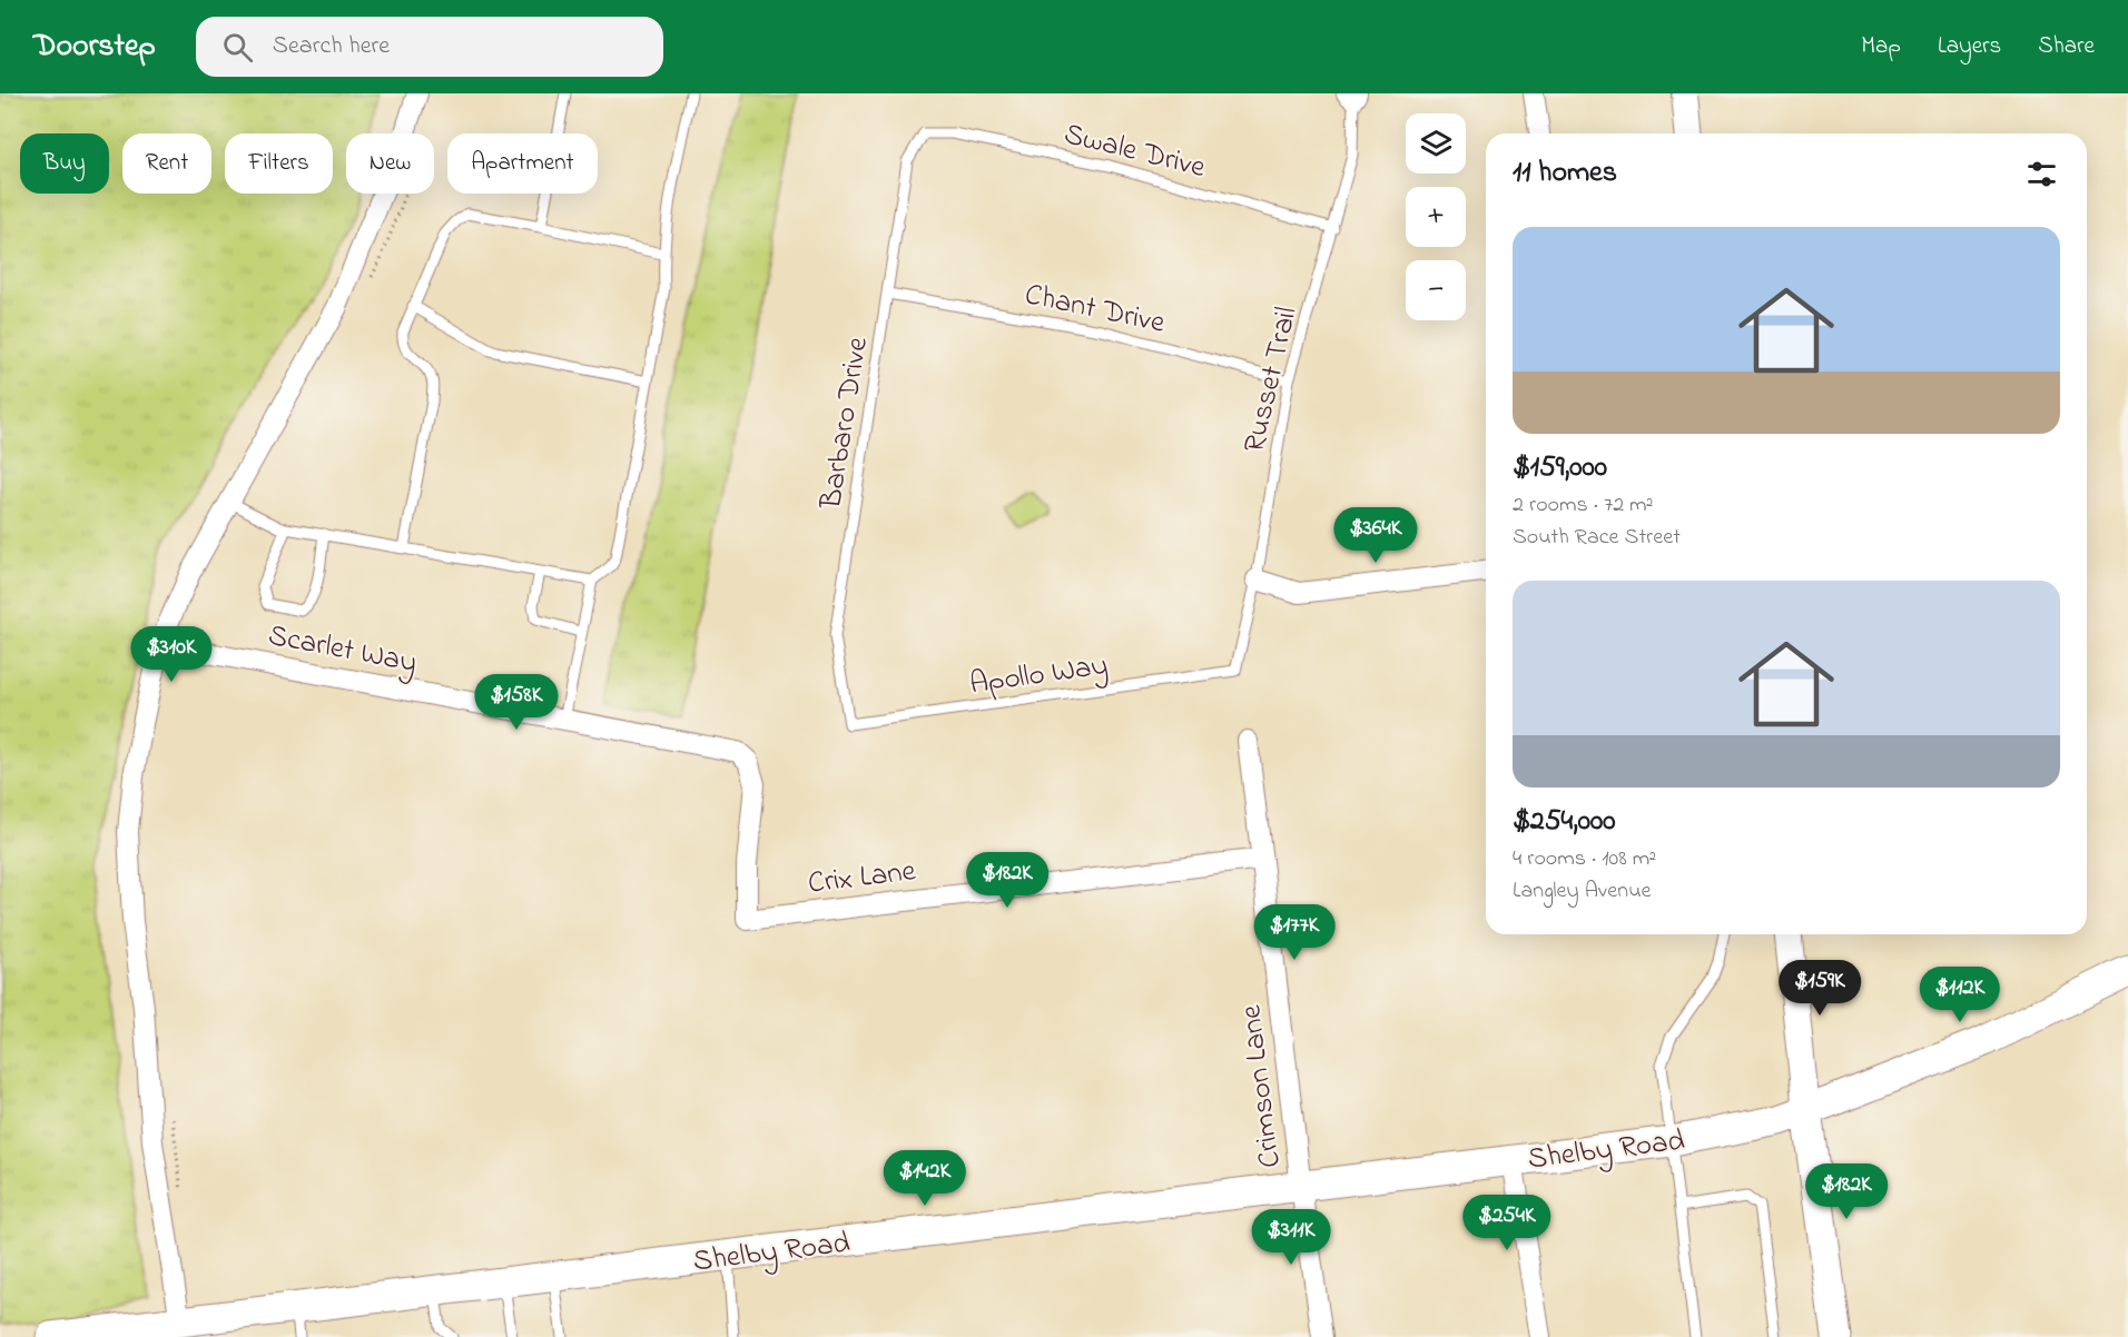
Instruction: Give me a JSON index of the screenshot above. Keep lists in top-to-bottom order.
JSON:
{
  "streets": {
    "main road": ["Shelby Road"],
    "street": ["Scarlet Way", "Crix Lane", "Crimson Lane"],
    "lane": [
      "Swale Drive",
      "Chant Drive",
      "Russet Trail",
      "Barbaro Drive",
      "Apollo Way"
    ]
  },
  "crossings": [
    ["Swale Drive", "Russet Trail"],
    ["Swale Drive", "Barbaro Drive"],
    ["Chant Drive", "Russet Trail"],
    ["Chant Drive", "Barbaro Drive"],
    ["Russet Trail", "Apollo Way"],
    ["Barbaro Drive", "Apollo Way"],
    ["Scarlet Way", "Crix Lane"],
    ["Crix Lane", "Crimson Lane"],
    ["Crimson Lane", "Shelby Road"]
  ],
  "page": {
    "header": "Doorstep",
    "search": "Search here",
    "nav": ["Map", "Layers", "Share"],
    "map_buttons": ["+", "−"],
    "chip": [
      "Buy",
      "Rent",
      "Filters",
      "New",
      "Apartment"
    ],
    "heading": "11 homes",
    "list": [
      {
        "name": "$159,000",
        "note": "2 rooms · 72 m² · South Race Street"
      },
      {
        "name": "$254,000",
        "note": "4 rooms · 108 m² · Langley Avenue"
      }
    ],
    "price": [
      "$364K",
      "$310K",
      "$158K",
      "$182K",
      "$177K",
      "$159K",
      "$112K",
      "$142K",
      "$182K",
      "$254K",
      "$311K"
    ]
  }
}
